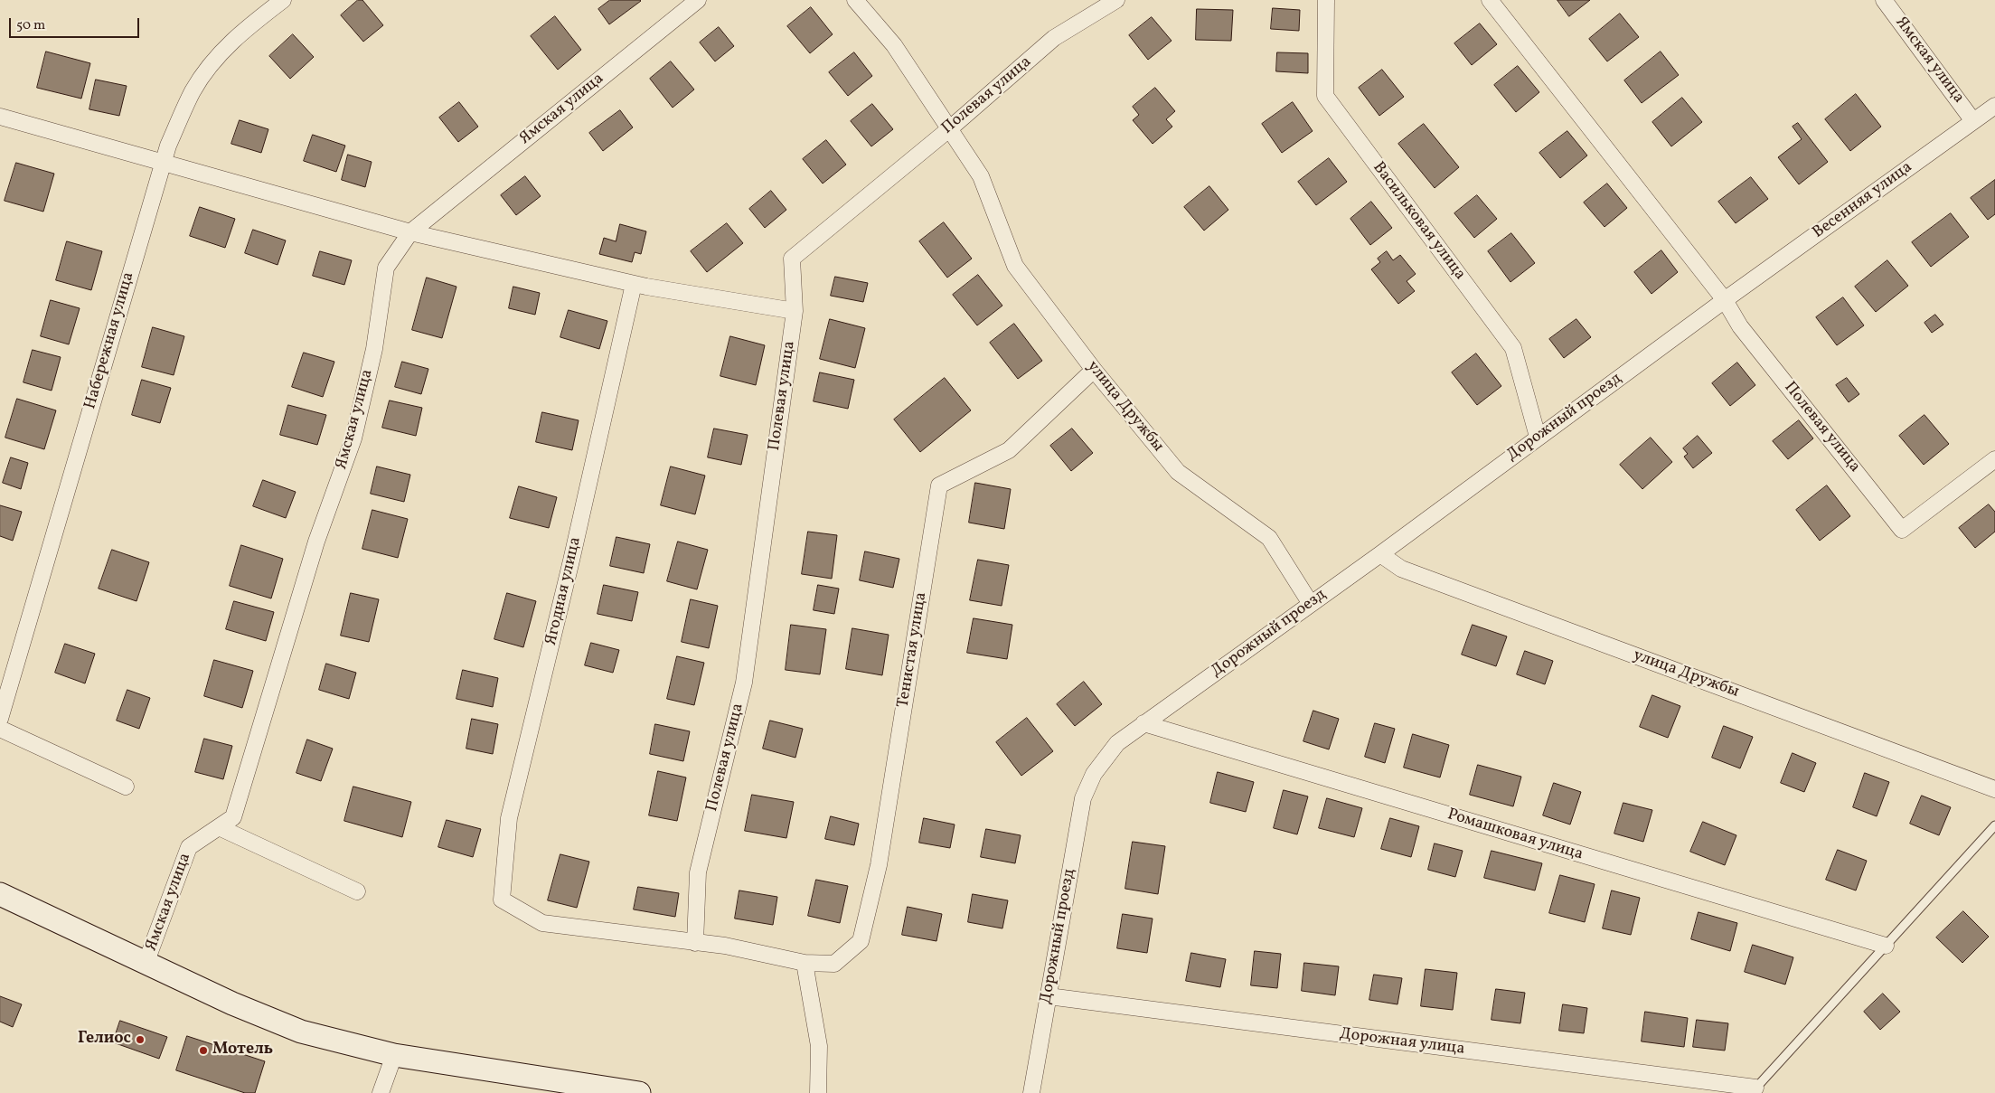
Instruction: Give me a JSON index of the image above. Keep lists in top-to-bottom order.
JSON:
{
  "streets": {
    "street": [
      "Ямская улица",
      "Полевая улица",
      "Весенняя улица",
      "Васильковая улица",
      "Набережная улица",
      "улица Дружбы",
      "Дорожный проезд",
      "Ягодная улица",
      "Тенистая улица",
      "Ромашковая улица",
      "Дорожная улица"
    ]
  },
  "crossings": [
    ["Ямская улица", "Весенняя улица"],
    ["Полевая улица", "Весенняя улица"],
    ["Полевая улица", "улица Дружбы"],
    ["Полевая улица", "Дорожный проезд"],
    ["Полевая улица", "Ягодная улица"],
    ["Весенняя улица", "Дорожный проезд"],
    ["Васильковая улица", "Дорожный проезд"],
    ["улица Дружбы", "Дорожный проезд"],
    ["улица Дружбы", "Тенистая улица"],
    ["Дорожный проезд", "Ромашковая улица"],
    ["Дорожный проезд", "Дорожная улица"]
  ],
  "places": ["Гелиос", "Мотель"],
  "scale_bar": "50 m"
}
